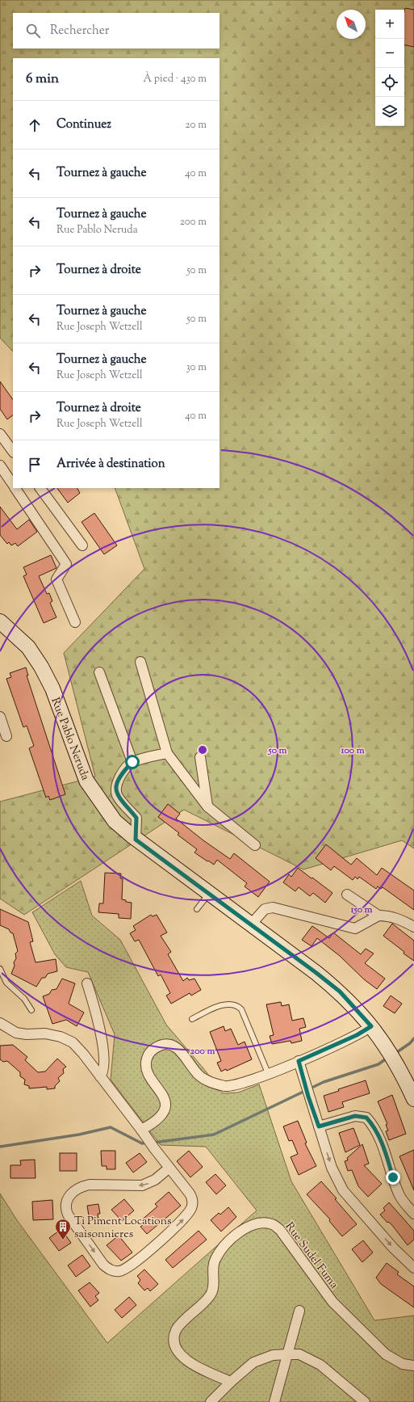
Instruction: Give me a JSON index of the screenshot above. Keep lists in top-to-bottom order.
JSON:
{
  "streets": {
    "main road": ["Rue Pablo Neruda"],
    "street": ["Rue Sudel Fuma"]
  },
  "places": {
    "building": ["Ti Piment Locations saisonnieres"]
  },
  "north": "top left",
  "page": {
    "map_buttons": ["+", "−"],
    "search": "Rechercher",
    "heading": ["6 min", "À pied · 430 m"],
    "list": [
      ["Continuez", "20 m"],
      ["Tournez à gauche", "40 m"],
      ["Tournez à gauche", "Rue Pablo Neruda", "200 m"],
      ["Tournez à droite", "50 m"],
      ["Tournez à gauche", "Rue Joseph Wetzell", "50 m"],
      ["Tournez à gauche", "Rue Joseph Wetzell", "30 m"],
      ["Tournez à droite", "Rue Joseph Wetzell", "40 m"],
      "Arrivée à destination"
    ]
  },
  "rings": [
    "50 m",
    "100 m",
    "150 m",
    "200 m"
  ]
}
